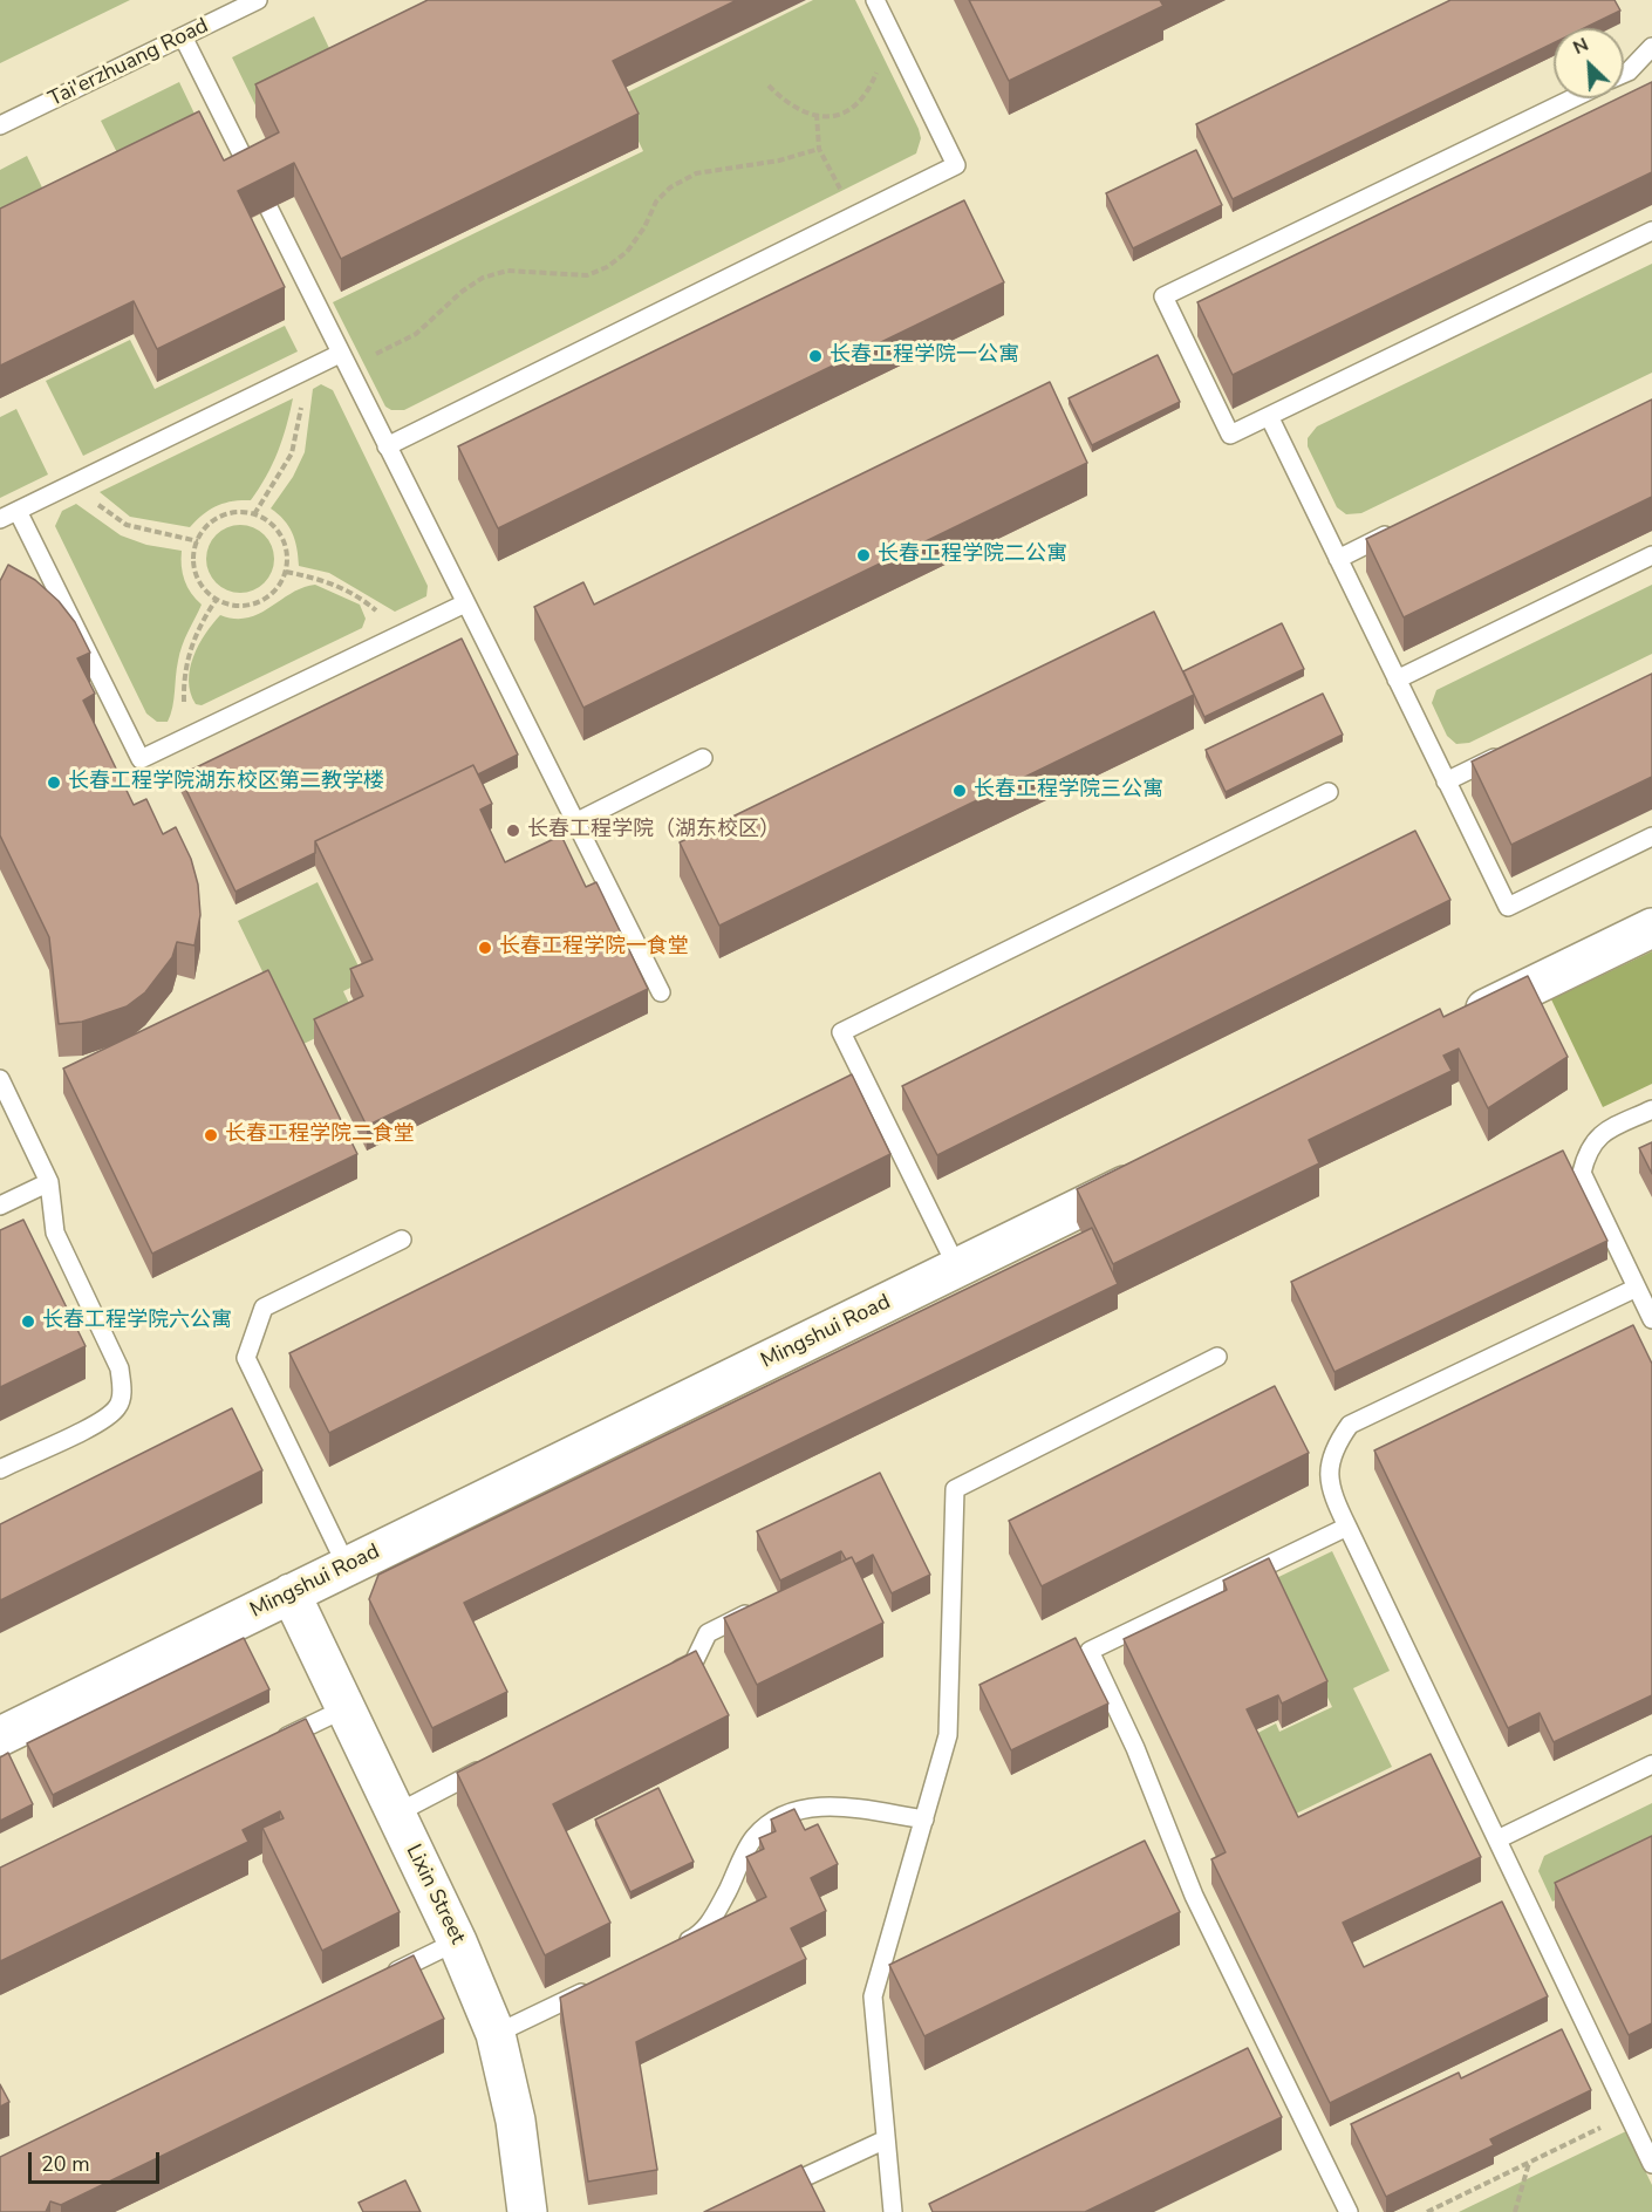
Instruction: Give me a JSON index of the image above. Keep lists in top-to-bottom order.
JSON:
{
  "streets": {
    "street": ["Mingshui Road", "Lixin Street"],
    "lane": ["Tai'erzhuang Road"]
  },
  "crossings": [
    ["Mingshui Road", "Lixin Street"]
  ],
  "places": [
    "长春工程学院一公寓",
    "长春工程学院二公寓",
    "长春工程学院湖东校区第二教学楼",
    "长春工程学院三公寓",
    "长春工程学院（湖东校区）",
    "长春工程学院一食堂",
    "长春工程学院二食堂",
    "长春工程学院六公寓"
  ],
  "scale_bar": "20 m",
  "north": "top left"
}
